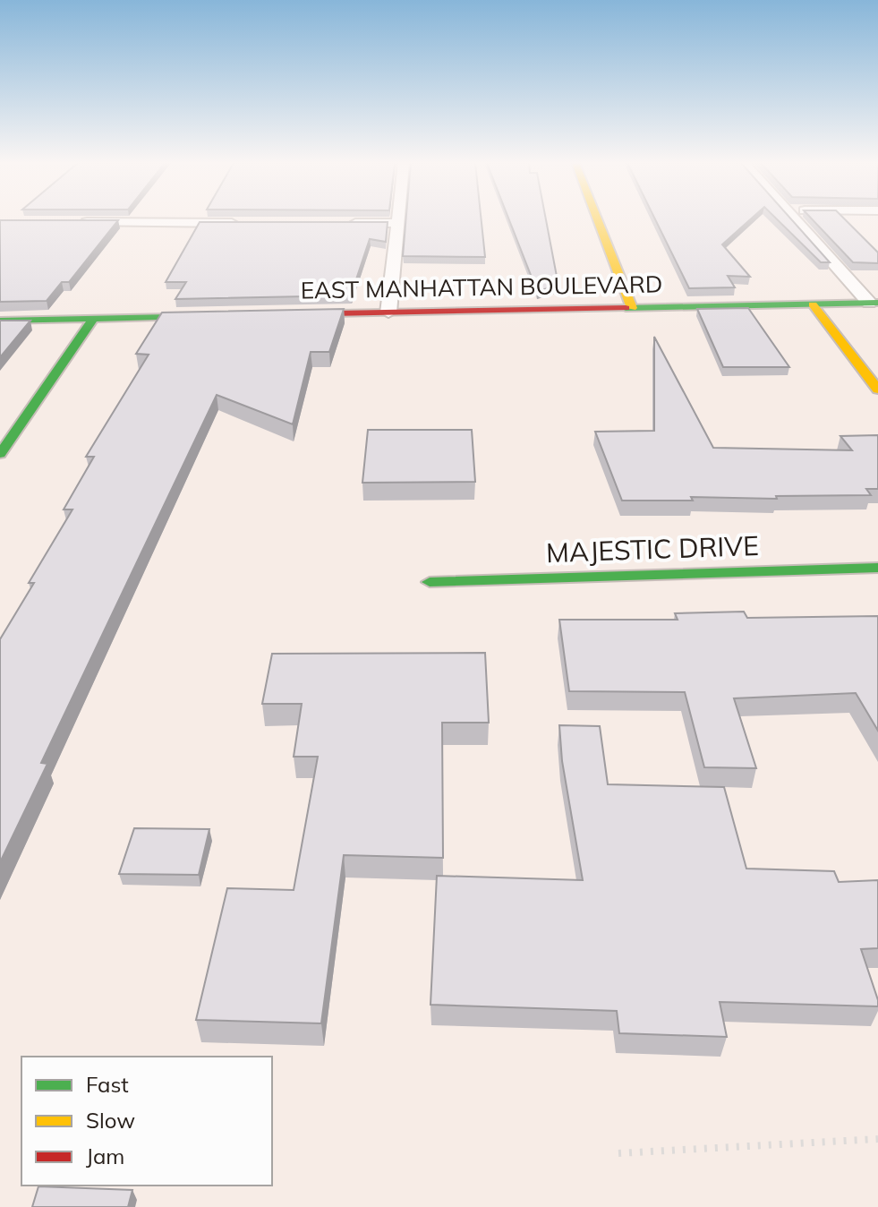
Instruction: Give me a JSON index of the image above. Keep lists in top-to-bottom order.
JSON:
{
  "streets": {
    "street": ["EAST MANHATTAN BOULEVARD", "MAJESTIC DRIVE"]
  },
  "legend": ["Fast", "Slow", "Jam"]
}
